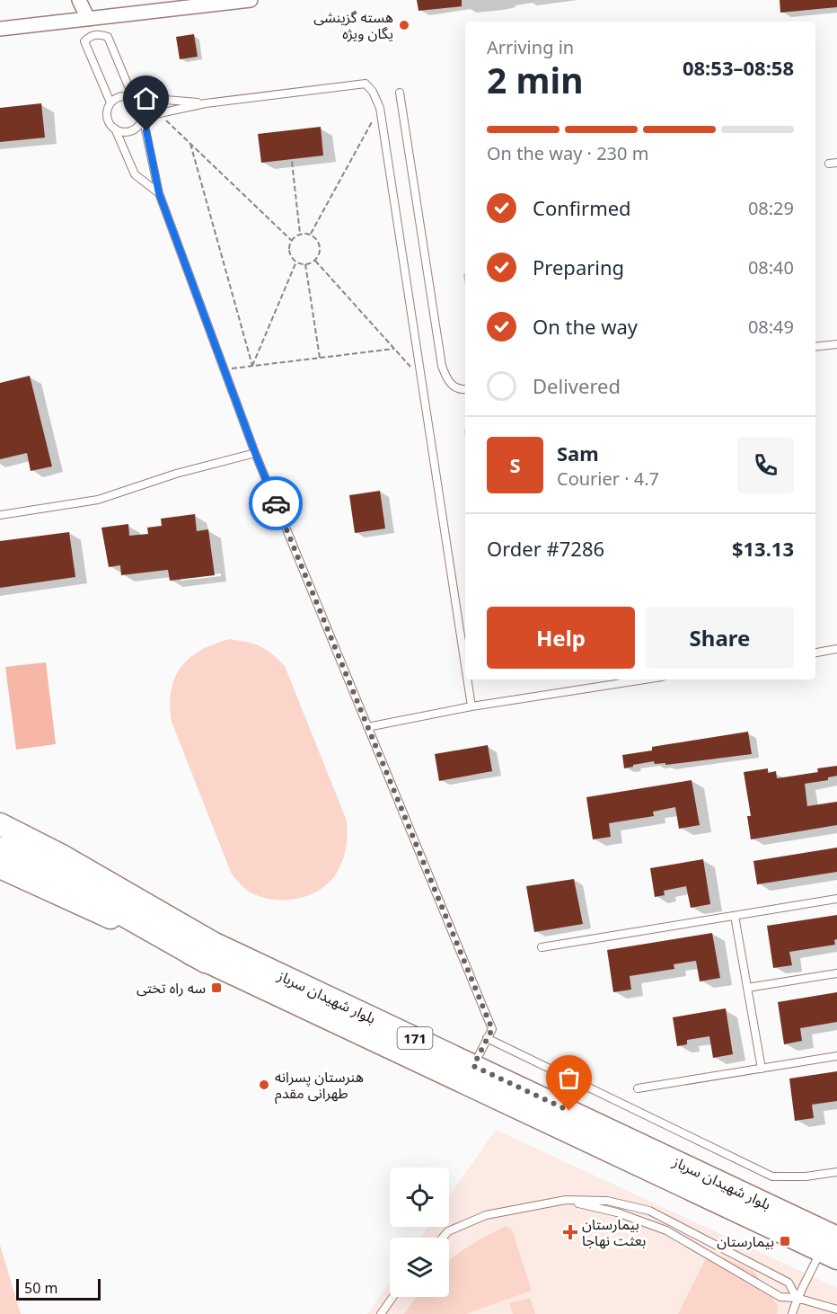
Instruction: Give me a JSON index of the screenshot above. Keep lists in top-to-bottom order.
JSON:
{
  "streets": {
    "main road": ["بلوار شهیدان سرباز", "171"]
  },
  "places": {
    "other": ["هسته گزینشی یگان ویژه", "هنرستان پسرانه طهرانی مقدم"],
    "transit": ["سه راه تختی", "بیمارستان"],
    "health": ["بیمارستان بعثت نهاجا"]
  },
  "scale_bar": "50 m",
  "page": {
    "heading": ["2 min", "Arriving in", "08:53–08:58"],
    "panel": [
      "Sam",
      "Courier · 4.7",
      "Order #7286",
      "$13.13"
    ],
    "bar": "On the way · 230 m",
    "list": [
      ["Confirmed", "08:29"],
      ["Preparing", "08:40"],
      ["On the way", "08:49"],
      "Delivered"
    ],
    "round": "S",
    "buttons": ["Help", "Share"],
    "scale": "50 m"
  }
}
